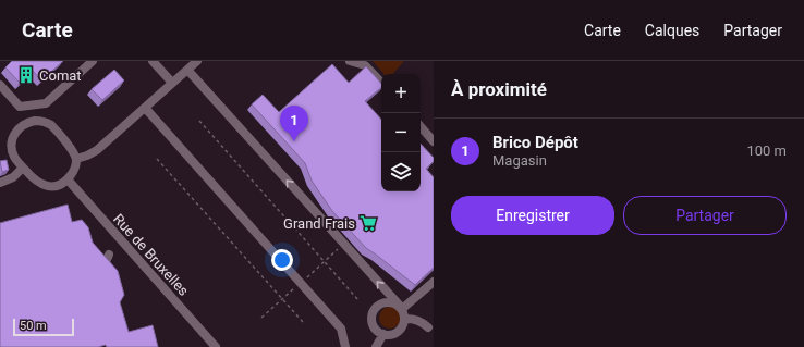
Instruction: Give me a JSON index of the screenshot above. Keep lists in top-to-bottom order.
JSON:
{
  "streets": {
    "street": ["Rue de Bruxelles"]
  },
  "places": {
    "building": ["Comat"],
    "supermarket": ["Grand Frais"]
  },
  "scale_bar": "50 m",
  "page": {
    "header": "Carte",
    "nav": ["Carte", "Calques", "Partager"],
    "heading": "À proximité",
    "map_buttons": ["+", "−"],
    "pins": "1",
    "list": [
      {
        "mark": "1",
        "name": "Brico Dépôt",
        "note": "Magasin",
        "value": "100 m"
      }
    ],
    "buttons": ["Enregistrer", "Partager"],
    "scale": "50 m"
  }
}
